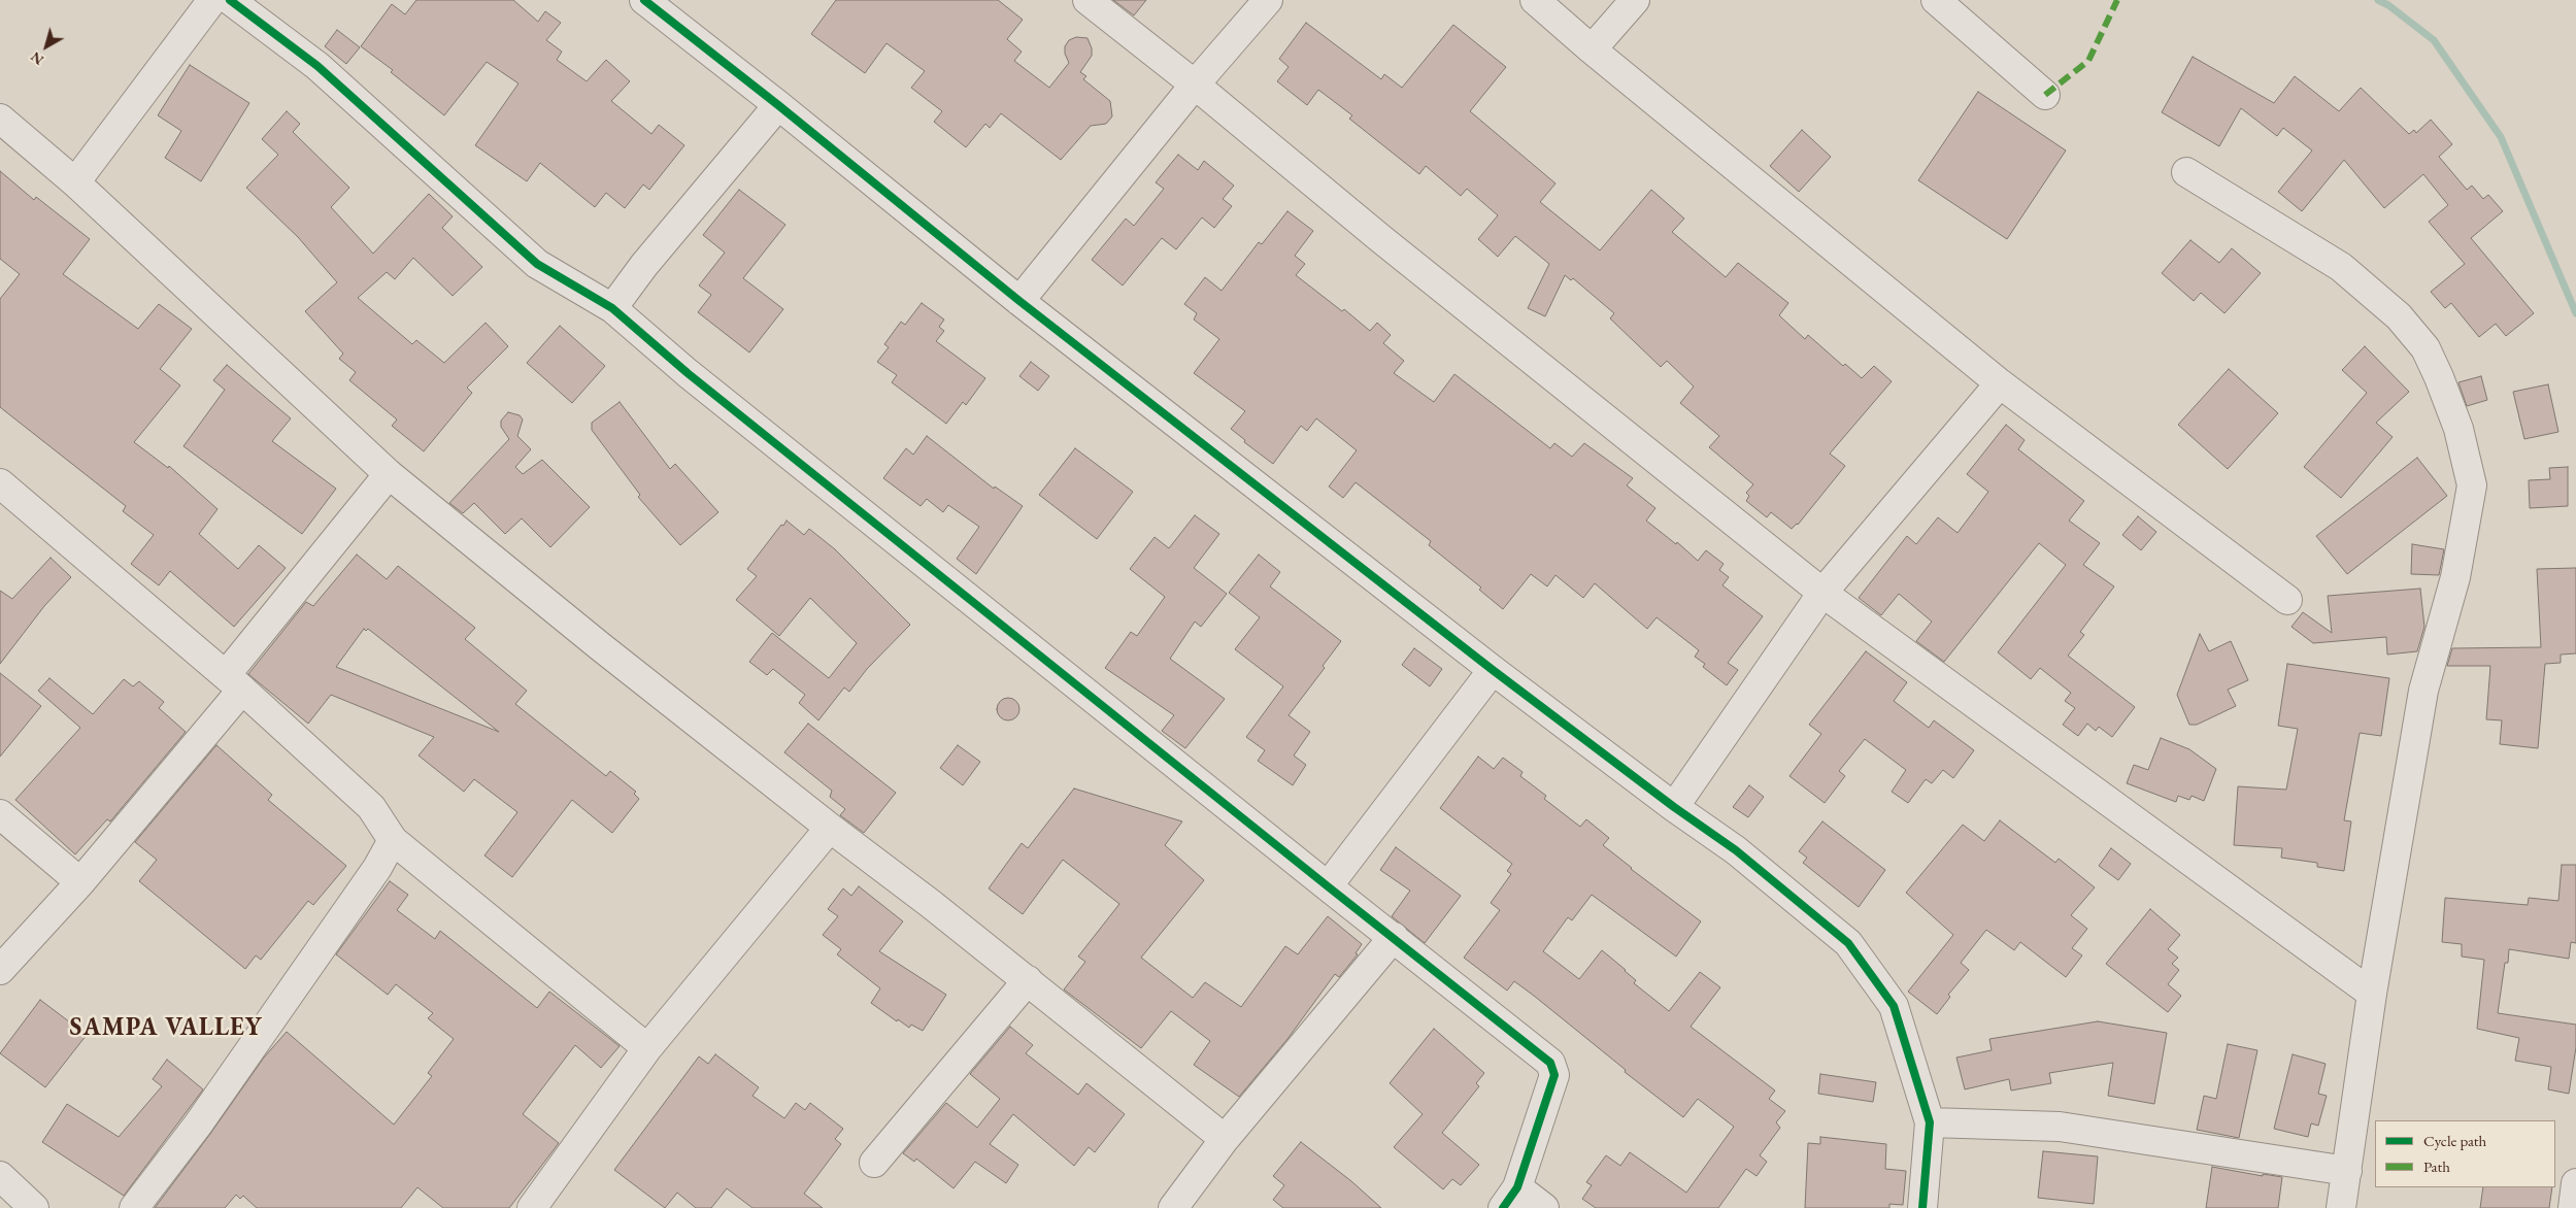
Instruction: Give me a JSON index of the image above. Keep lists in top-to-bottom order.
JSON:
{
  "districts": ["SAMPA VALLEY"],
  "legend": ["Cycle path", "Path"],
  "north": "bottom left"
}
